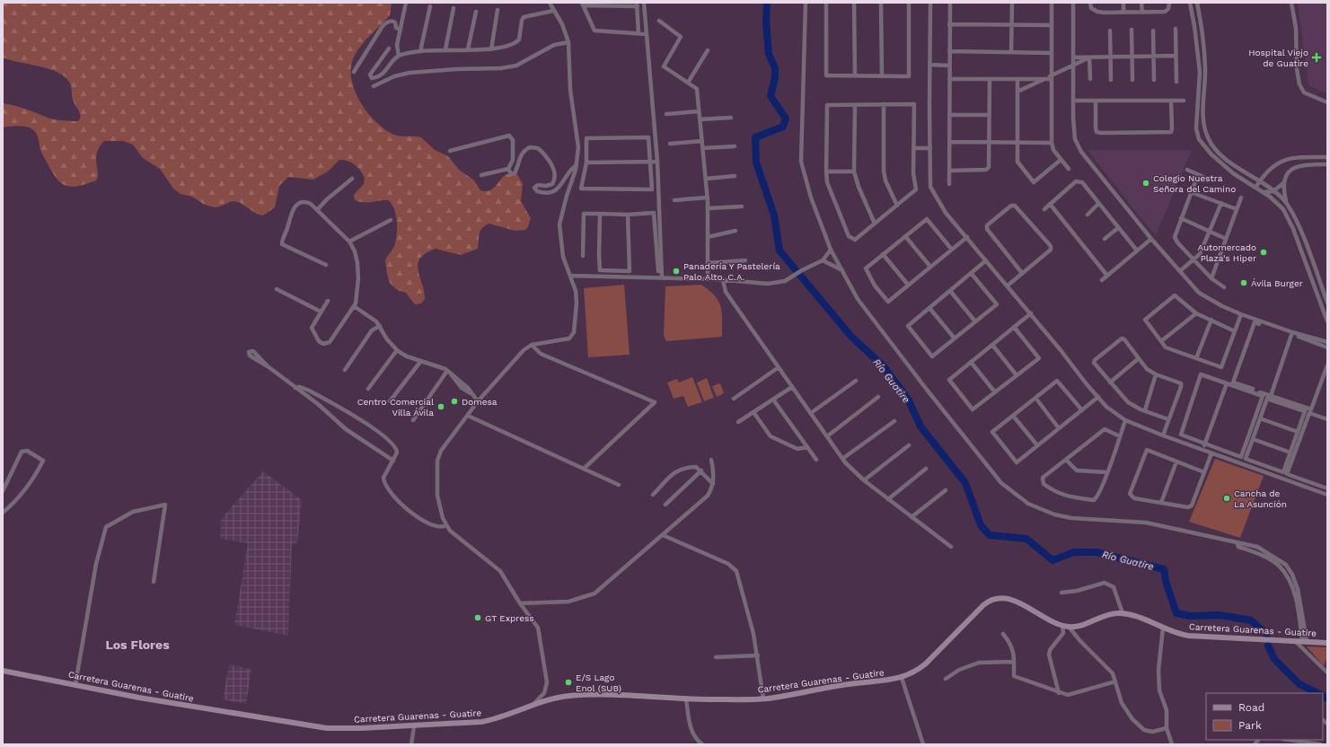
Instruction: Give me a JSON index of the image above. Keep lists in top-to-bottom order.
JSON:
{
  "streets": {
    "main road": ["Carretera Guarenas - Guatire"]
  },
  "districts": ["Los Flores"],
  "water": ["Río Guatire"],
  "places": {
    "health": ["Hospital Viejo de Guatire"],
    "other": [
      "Colegio Nuestra Señora del Camino",
      "Automercado Plaza's Hiper",
      "Panadería Y Pastelería Palo Alto. C.A.",
      "Ávila Burger",
      "Domesa",
      "Centro Comercial Villa Ávila",
      "Cancha de La Asunción",
      "GT Express",
      "E/S Lago Enol (SUB)"
    ]
  },
  "legend": ["Road", "Park"]
}
